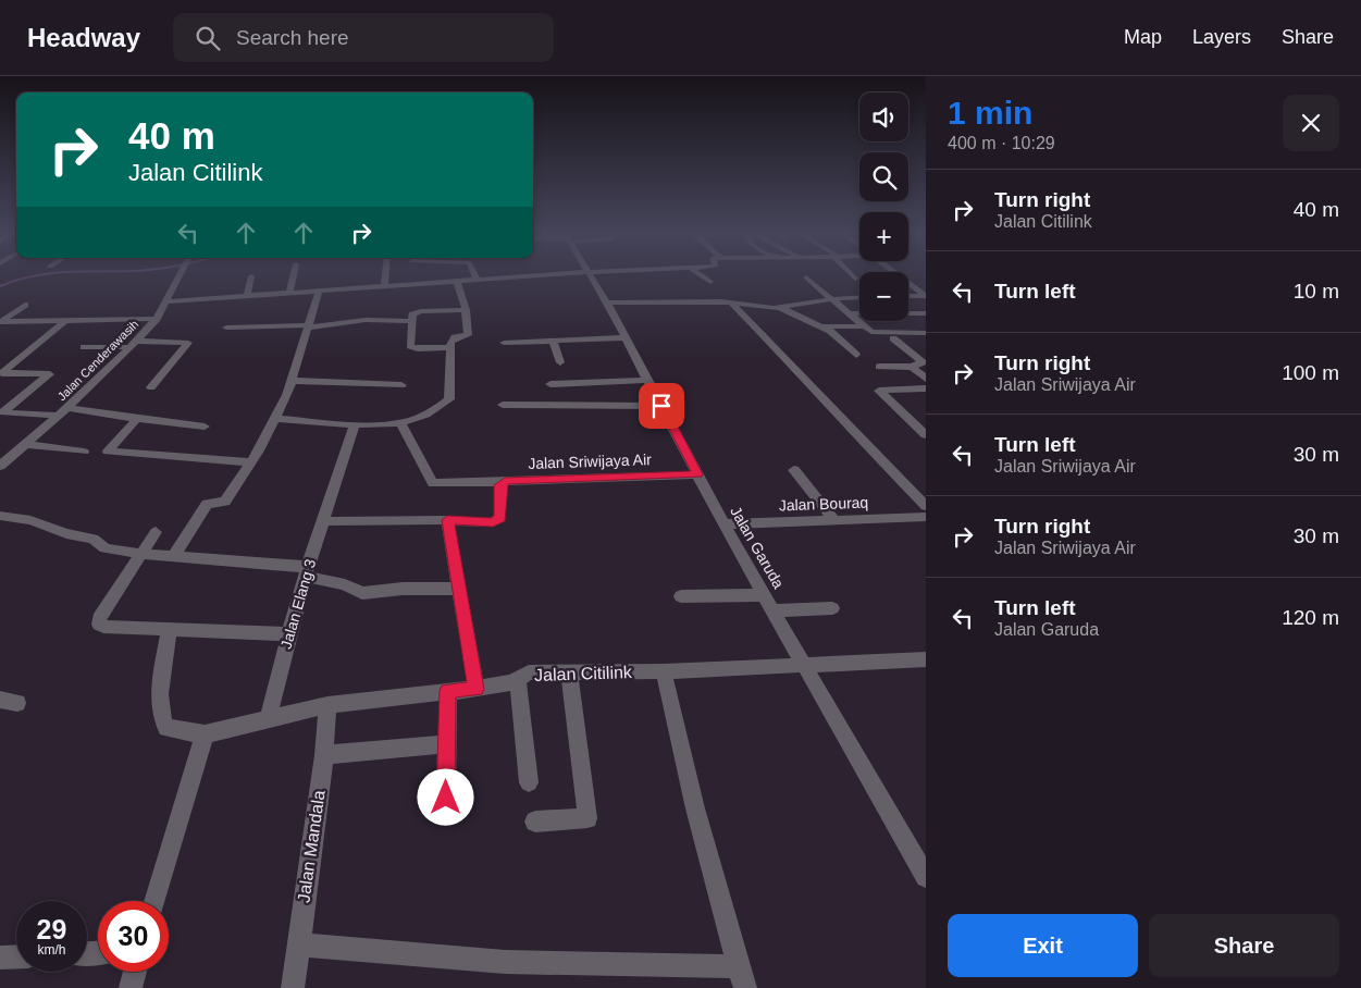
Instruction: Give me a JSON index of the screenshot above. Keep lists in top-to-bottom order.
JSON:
{
  "streets": {
    "street": [
      "Jalan Cenderawasih",
      "Jalan Sriwijaya Air",
      "Jalan Bouraq",
      "Jalan Garuda",
      "Jalan Elang 3",
      "Jalan Citilink",
      "Jalan Mandala"
    ]
  },
  "crossings": [
    ["Jalan Sriwijaya Air", "Jalan Garuda"],
    ["Jalan Bouraq", "Jalan Garuda"],
    ["Jalan Garuda", "Jalan Citilink"],
    ["Jalan Elang 3", "Jalan Citilink"],
    ["Jalan Citilink", "Jalan Mandala"]
  ],
  "page": {
    "header": "Headway",
    "search": "Search here",
    "nav": ["Map", "Layers", "Share"],
    "heading": ["1 min", "400 m · 10:29"],
    "map_buttons": ["+", "−"],
    "turn": ["40 m", "Jalan Citilink"],
    "list": [
      {
        "name": "Turn right",
        "note": "Jalan Citilink",
        "value": "40 m"
      },
      {
        "name": "Turn left",
        "value": "10 m"
      },
      {
        "name": "Turn right",
        "note": "Jalan Sriwijaya Air",
        "value": "100 m"
      },
      {
        "name": "Turn left",
        "note": "Jalan Sriwijaya Air",
        "value": "30 m"
      },
      {
        "name": "Turn right",
        "note": "Jalan Sriwijaya Air",
        "value": "30 m"
      },
      {
        "name": "Turn left",
        "note": "Jalan Garuda",
        "value": "120 m"
      }
    ],
    "speed": "29 km/h",
    "limit": "30",
    "buttons": ["Exit", "Share"]
  }
}
